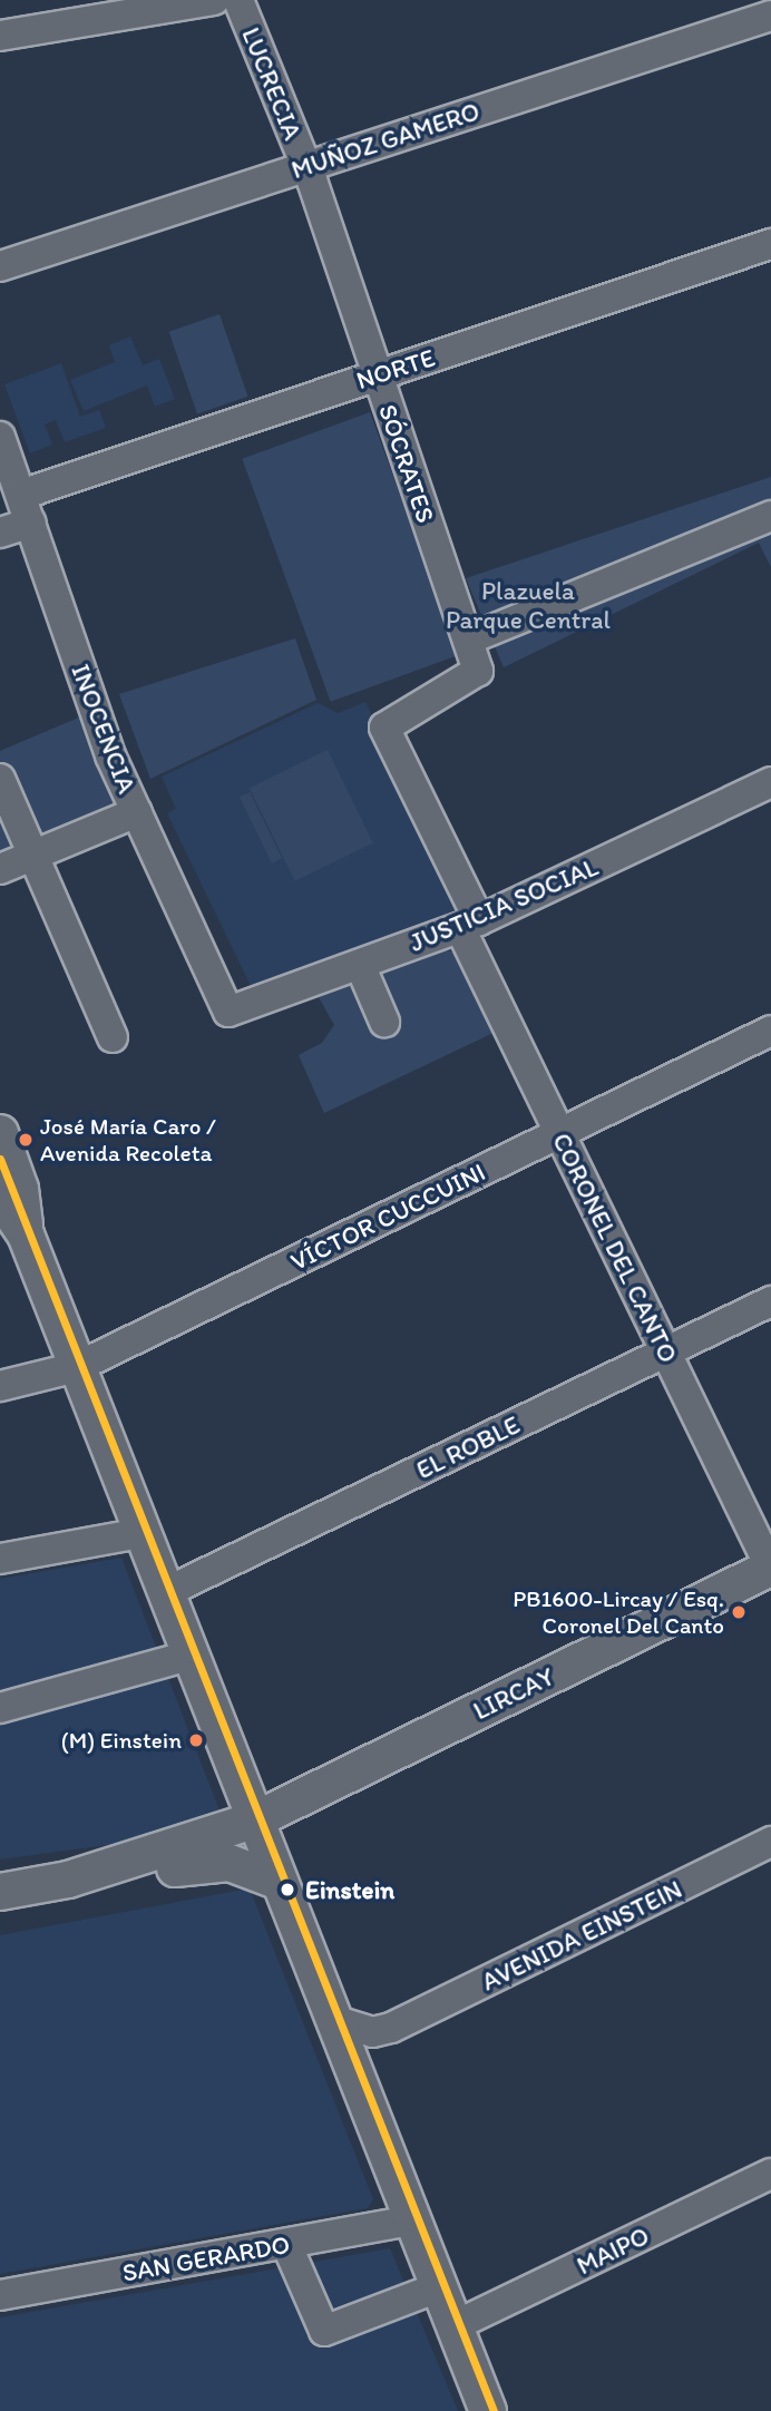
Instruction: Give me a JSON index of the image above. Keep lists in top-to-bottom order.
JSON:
{
  "streets": {
    "main road": ["LIRCAY"],
    "street": [
      "LUCRECIA",
      "MUÑOZ GAMERO",
      "NORTE",
      "SÓCRATES",
      "INOCENCIA",
      "JUSTICIA SOCIAL",
      "VÍCTOR CUCCUINI",
      "CORONEL DEL CANTO",
      "EL ROBLE",
      "AVENIDA EINSTEIN",
      "MAIPO",
      "SAN GERARDO"
    ]
  },
  "crossings": [
    ["LUCRECIA", "MUÑOZ GAMERO"],
    ["LUCRECIA", "SÓCRATES"],
    ["MUÑOZ GAMERO", "SÓCRATES"],
    ["NORTE", "SÓCRATES"],
    ["NORTE", "INOCENCIA"],
    ["SÓCRATES", "CORONEL DEL CANTO"],
    ["INOCENCIA", "JUSTICIA SOCIAL"],
    ["JUSTICIA SOCIAL", "CORONEL DEL CANTO"],
    ["VÍCTOR CUCCUINI", "CORONEL DEL CANTO"],
    ["CORONEL DEL CANTO", "EL ROBLE"],
    ["CORONEL DEL CANTO", "LIRCAY"]
  ],
  "parks": ["Plazuela Parque Central"],
  "places": [
    "José María Caro / Avenida Recoleta",
    "PB1600-Lircay / Esq. Coronel Del Canto",
    "(M) Einstein",
    "Einstein"
  ]
}
